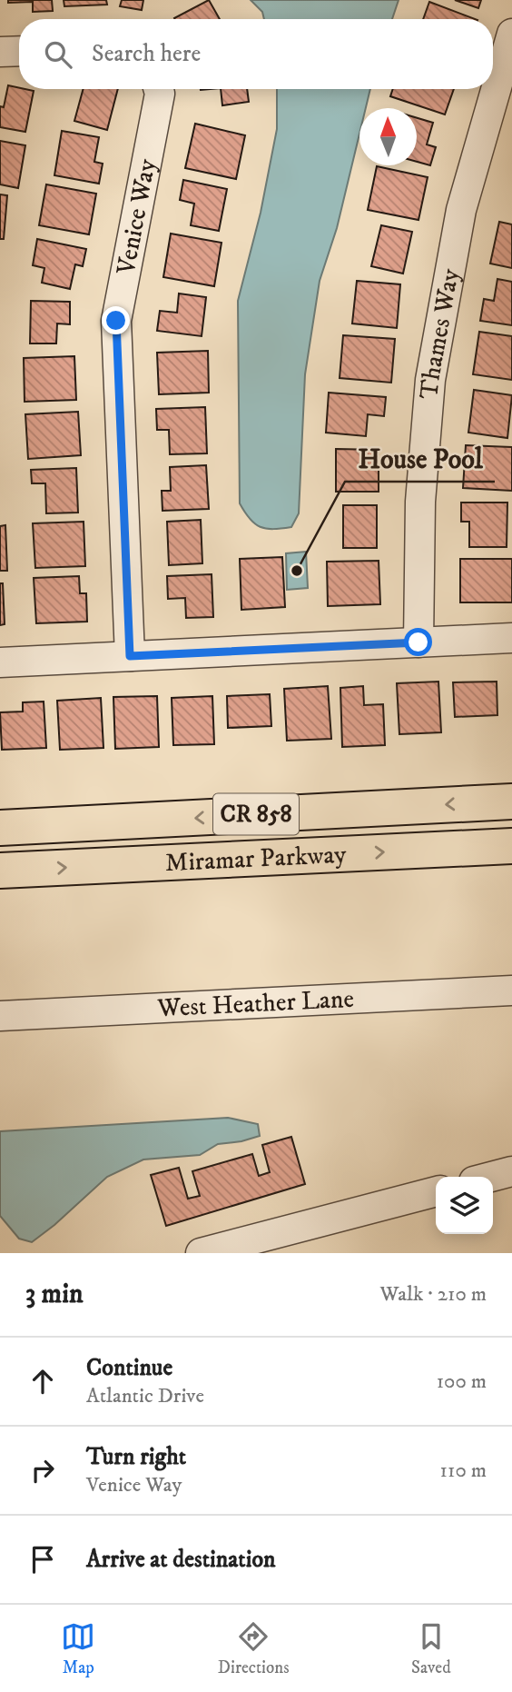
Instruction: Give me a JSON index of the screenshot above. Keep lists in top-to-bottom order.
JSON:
{
  "streets": {
    "main road": ["CR 858", "Miramar Parkway"],
    "street": ["Venice Way", "Thames Way", "West Heather Lane"]
  },
  "places": ["House Pool"],
  "north": "top",
  "page": {
    "search": "Search here",
    "heading": ["3 min", "Walk · 210 m"],
    "list": [
      ["Continue", "Atlantic Drive", "100 m"],
      ["Turn right", "Venice Way", "110 m"],
      "Arrive at destination"
    ],
    "nav": ["Map", "Directions", "Saved"]
  }
}
